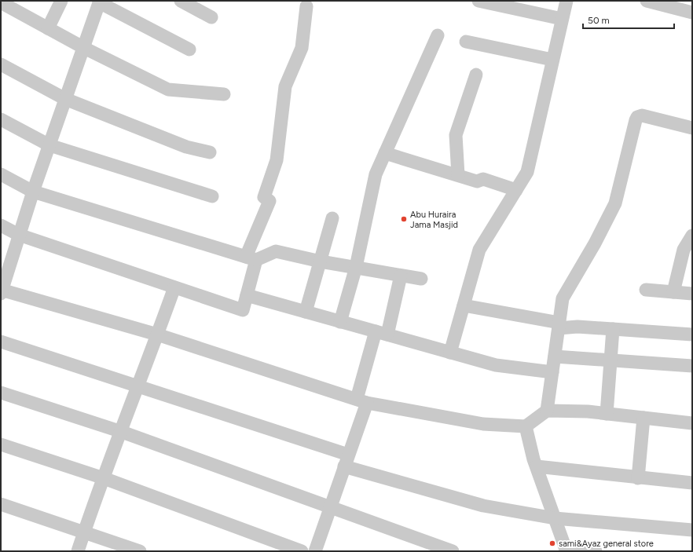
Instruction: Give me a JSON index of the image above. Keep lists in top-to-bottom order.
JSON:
{
  "places": ["Abu Huraira Jama Masjid", "sami&Ayaz general store"],
  "scale_bar": "50 m"
}
